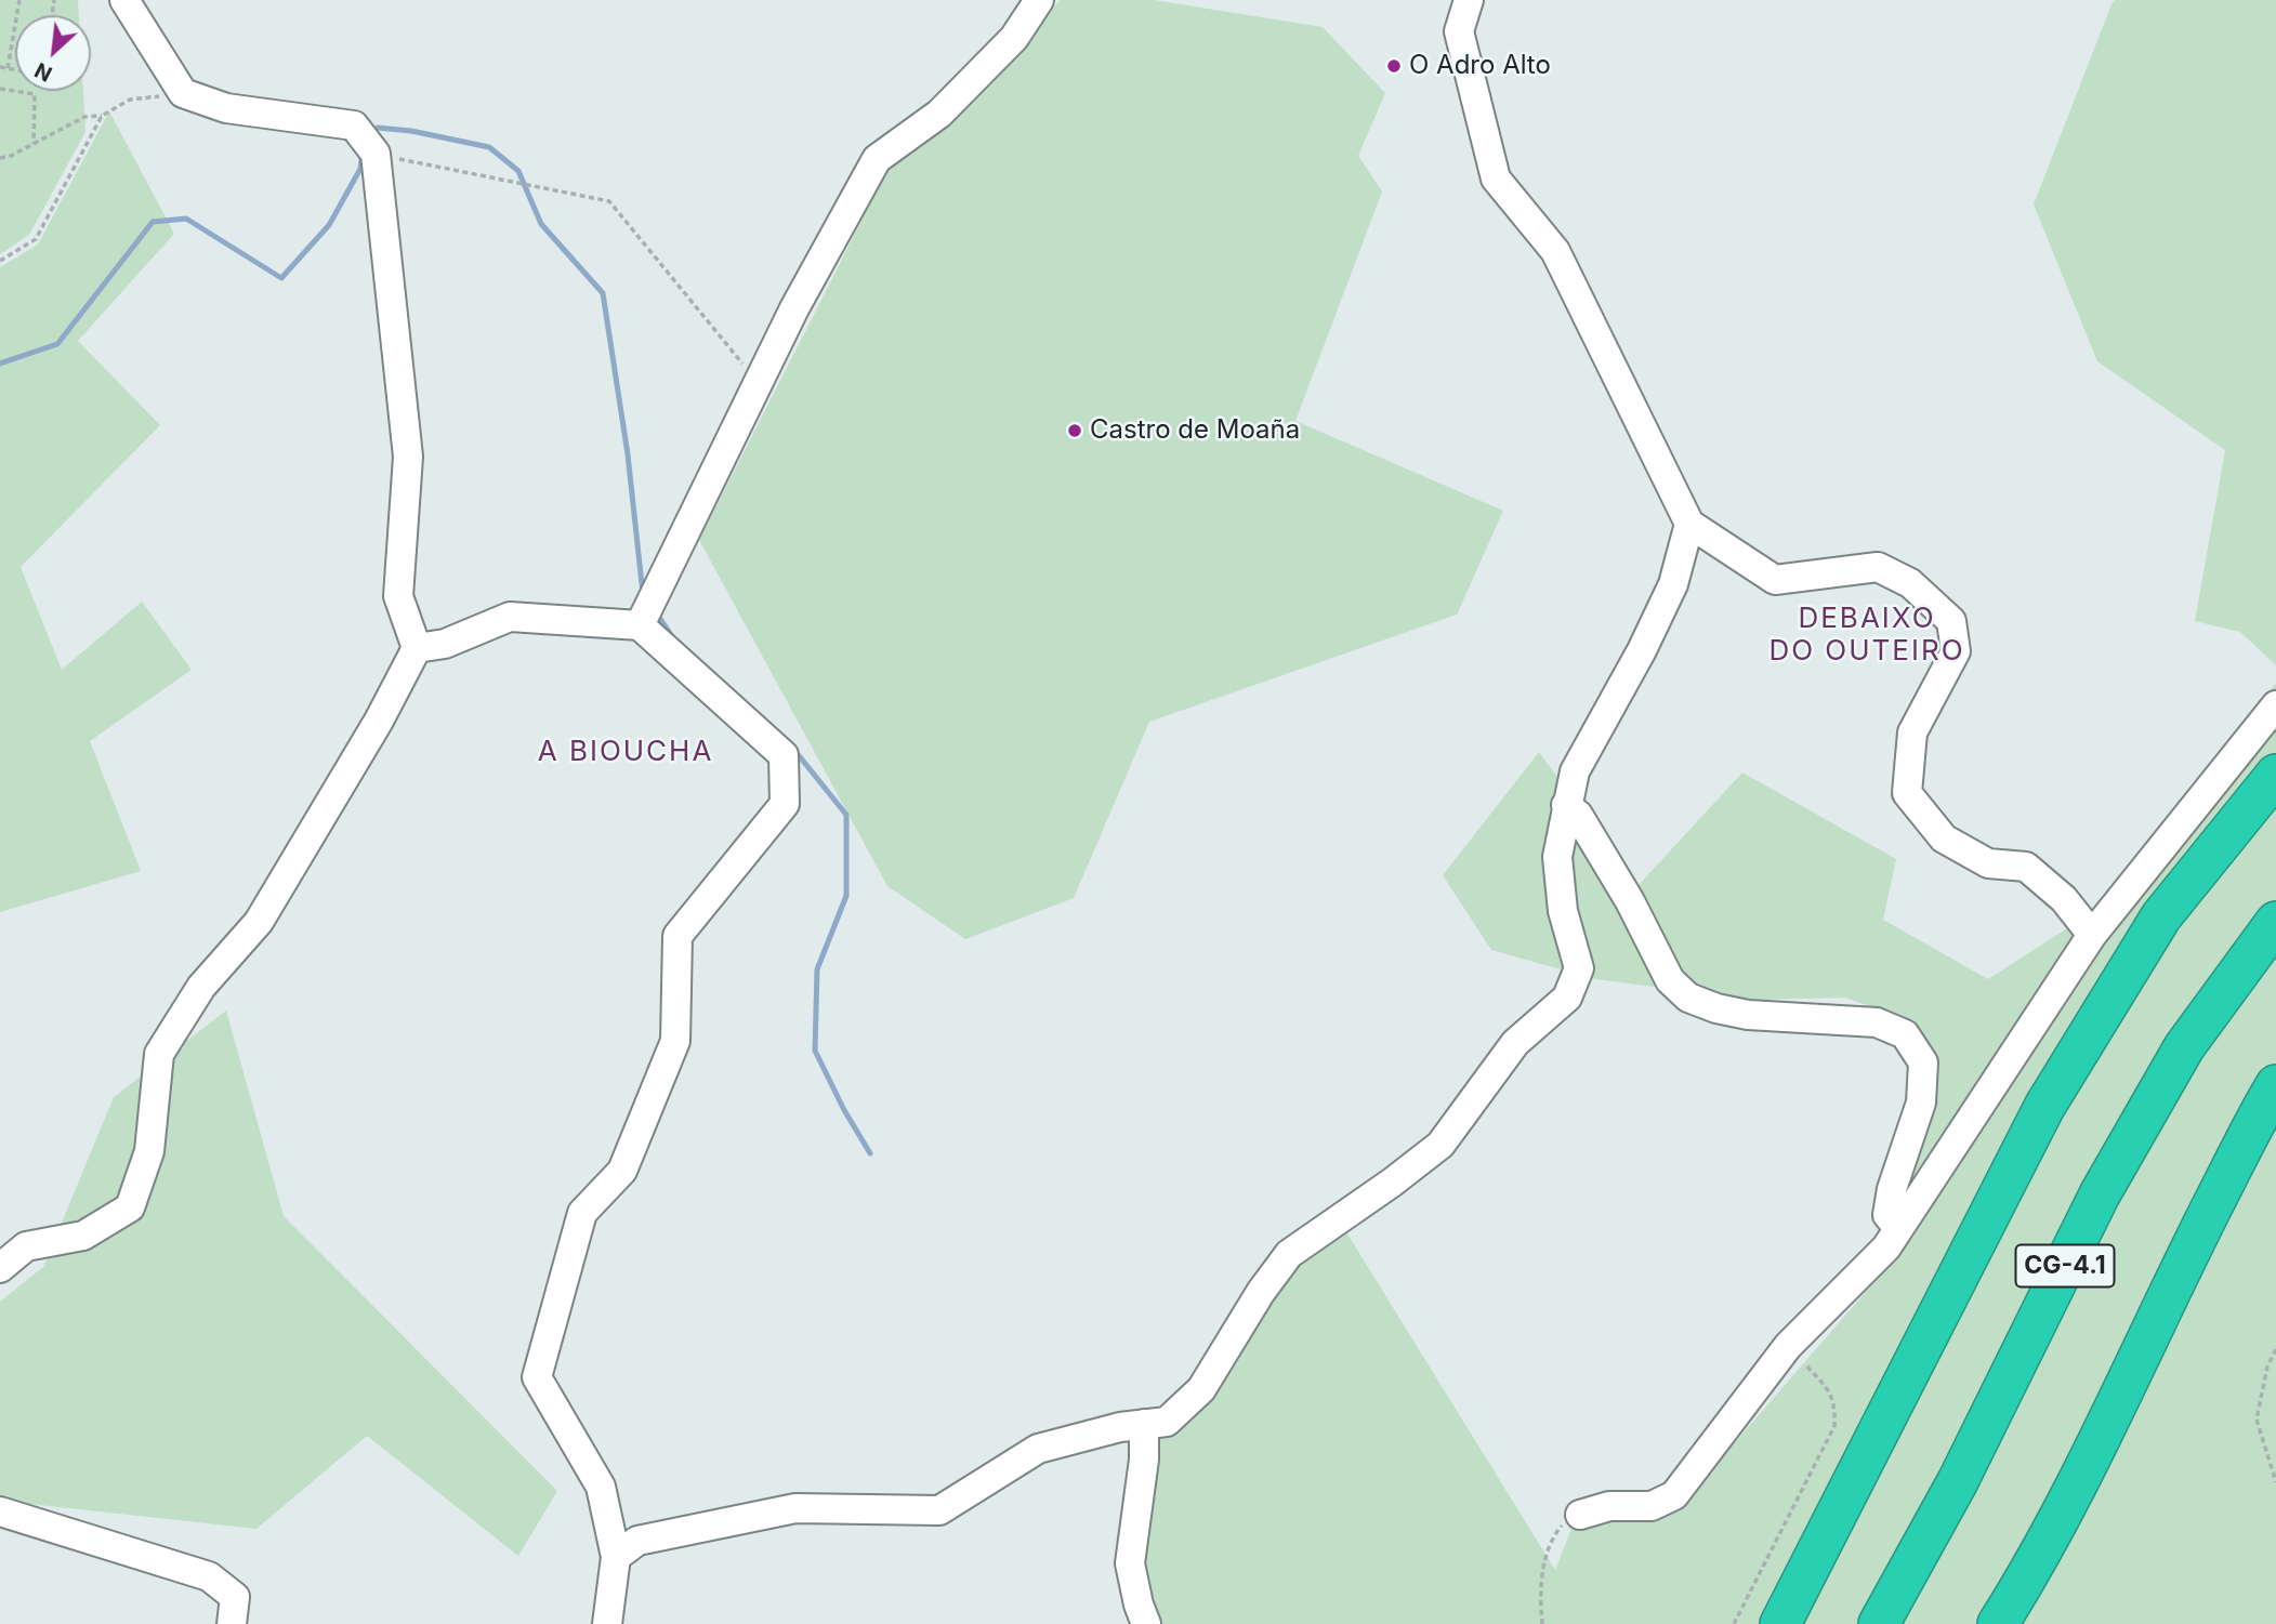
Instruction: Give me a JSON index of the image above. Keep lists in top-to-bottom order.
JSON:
{
  "streets": {
    "highway": ["CG-4.1"]
  },
  "districts": ["DEBAIXO DO OUTEIRO", "A BIOUCHA"],
  "places": ["O Adro Alto", "Castro de Moaña"],
  "north": "bottom left"
}
